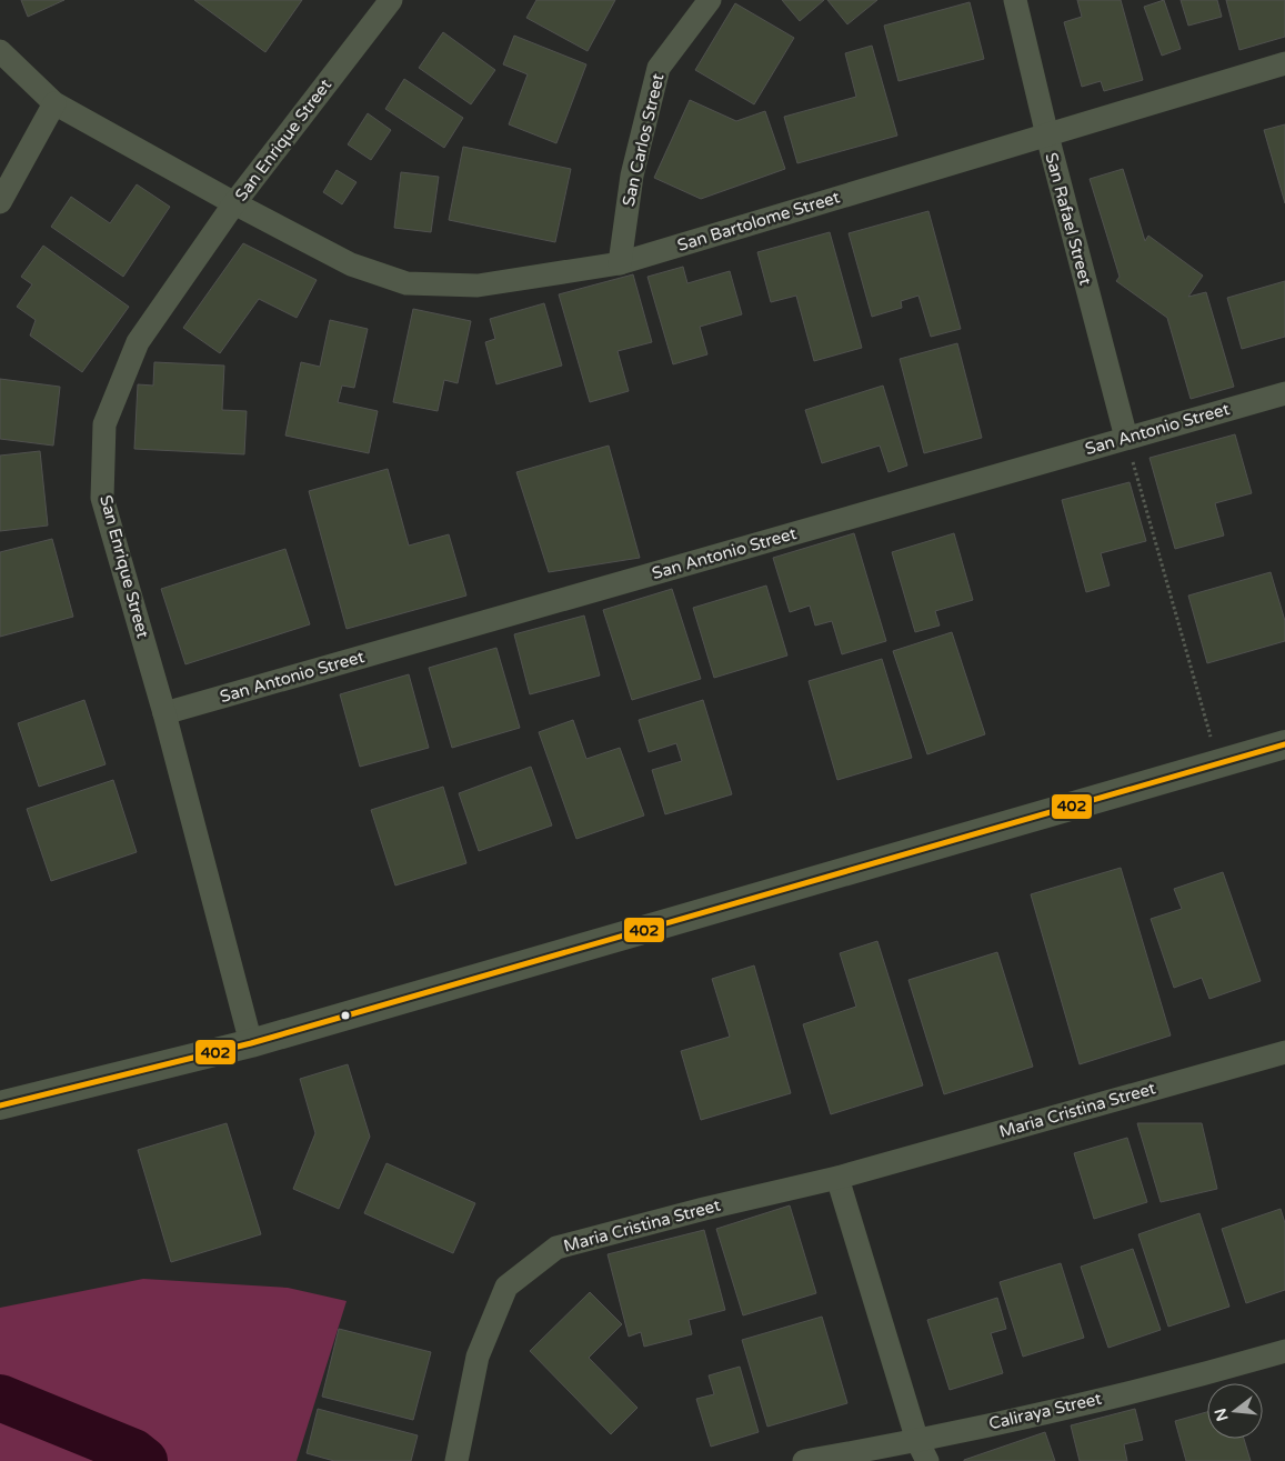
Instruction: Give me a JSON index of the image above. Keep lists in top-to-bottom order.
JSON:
{
  "streets": {
    "street": [
      "San Enrique Street",
      "San Carlos Street",
      "San Rafael Street",
      "San Bartolome Street",
      "San Antonio Street",
      "Maria Cristina Street",
      "Caliraya Street"
    ]
  },
  "crossings": [
    ["San Enrique Street", "San Bartolome Street"],
    ["San Enrique Street", "San Antonio Street"],
    ["San Carlos Street", "San Bartolome Street"],
    ["San Rafael Street", "San Bartolome Street"],
    ["San Rafael Street", "San Antonio Street"]
  ],
  "lines": ["transit line 402"],
  "north": "left"
}
